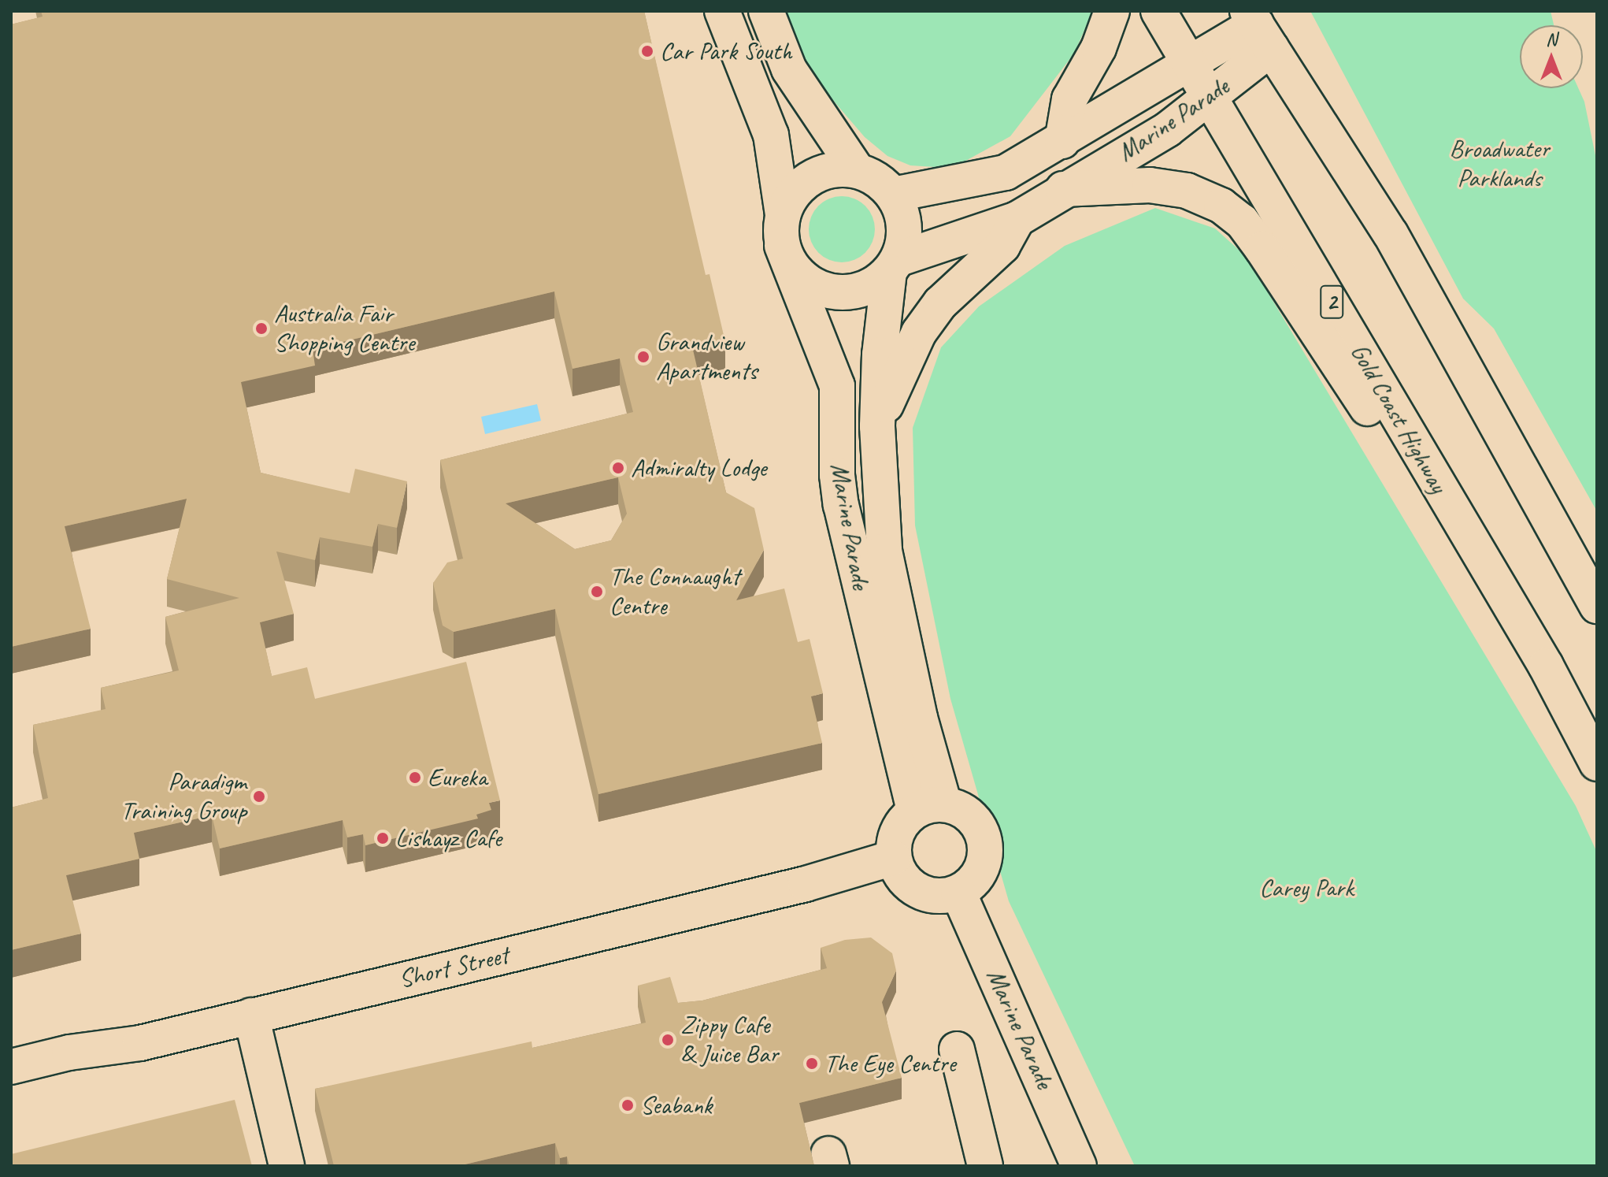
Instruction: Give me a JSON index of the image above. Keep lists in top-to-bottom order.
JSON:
{
  "streets": {
    "main road": [
      "Marine Parade",
      "2",
      "Gold Coast Highway",
      "Short Street"
    ]
  },
  "crossings": [
    ["Marine Parade", "Gold Coast Highway"],
    ["Marine Parade", "Short Street"]
  ],
  "parks": ["Broadwater Parklands", "Carey Park"],
  "places": [
    "Car Park South",
    "Australia Fair Shopping Centre",
    "Grandview Apartments",
    "Admiralty Lodge",
    "The Connaught Centre",
    "Eureka",
    "Paradigm Training Group",
    "Lishayz Cafe",
    "Zippy Cafe & Juice Bar",
    "The Eye Centre",
    "Seabank"
  ],
  "north": "top"
}
